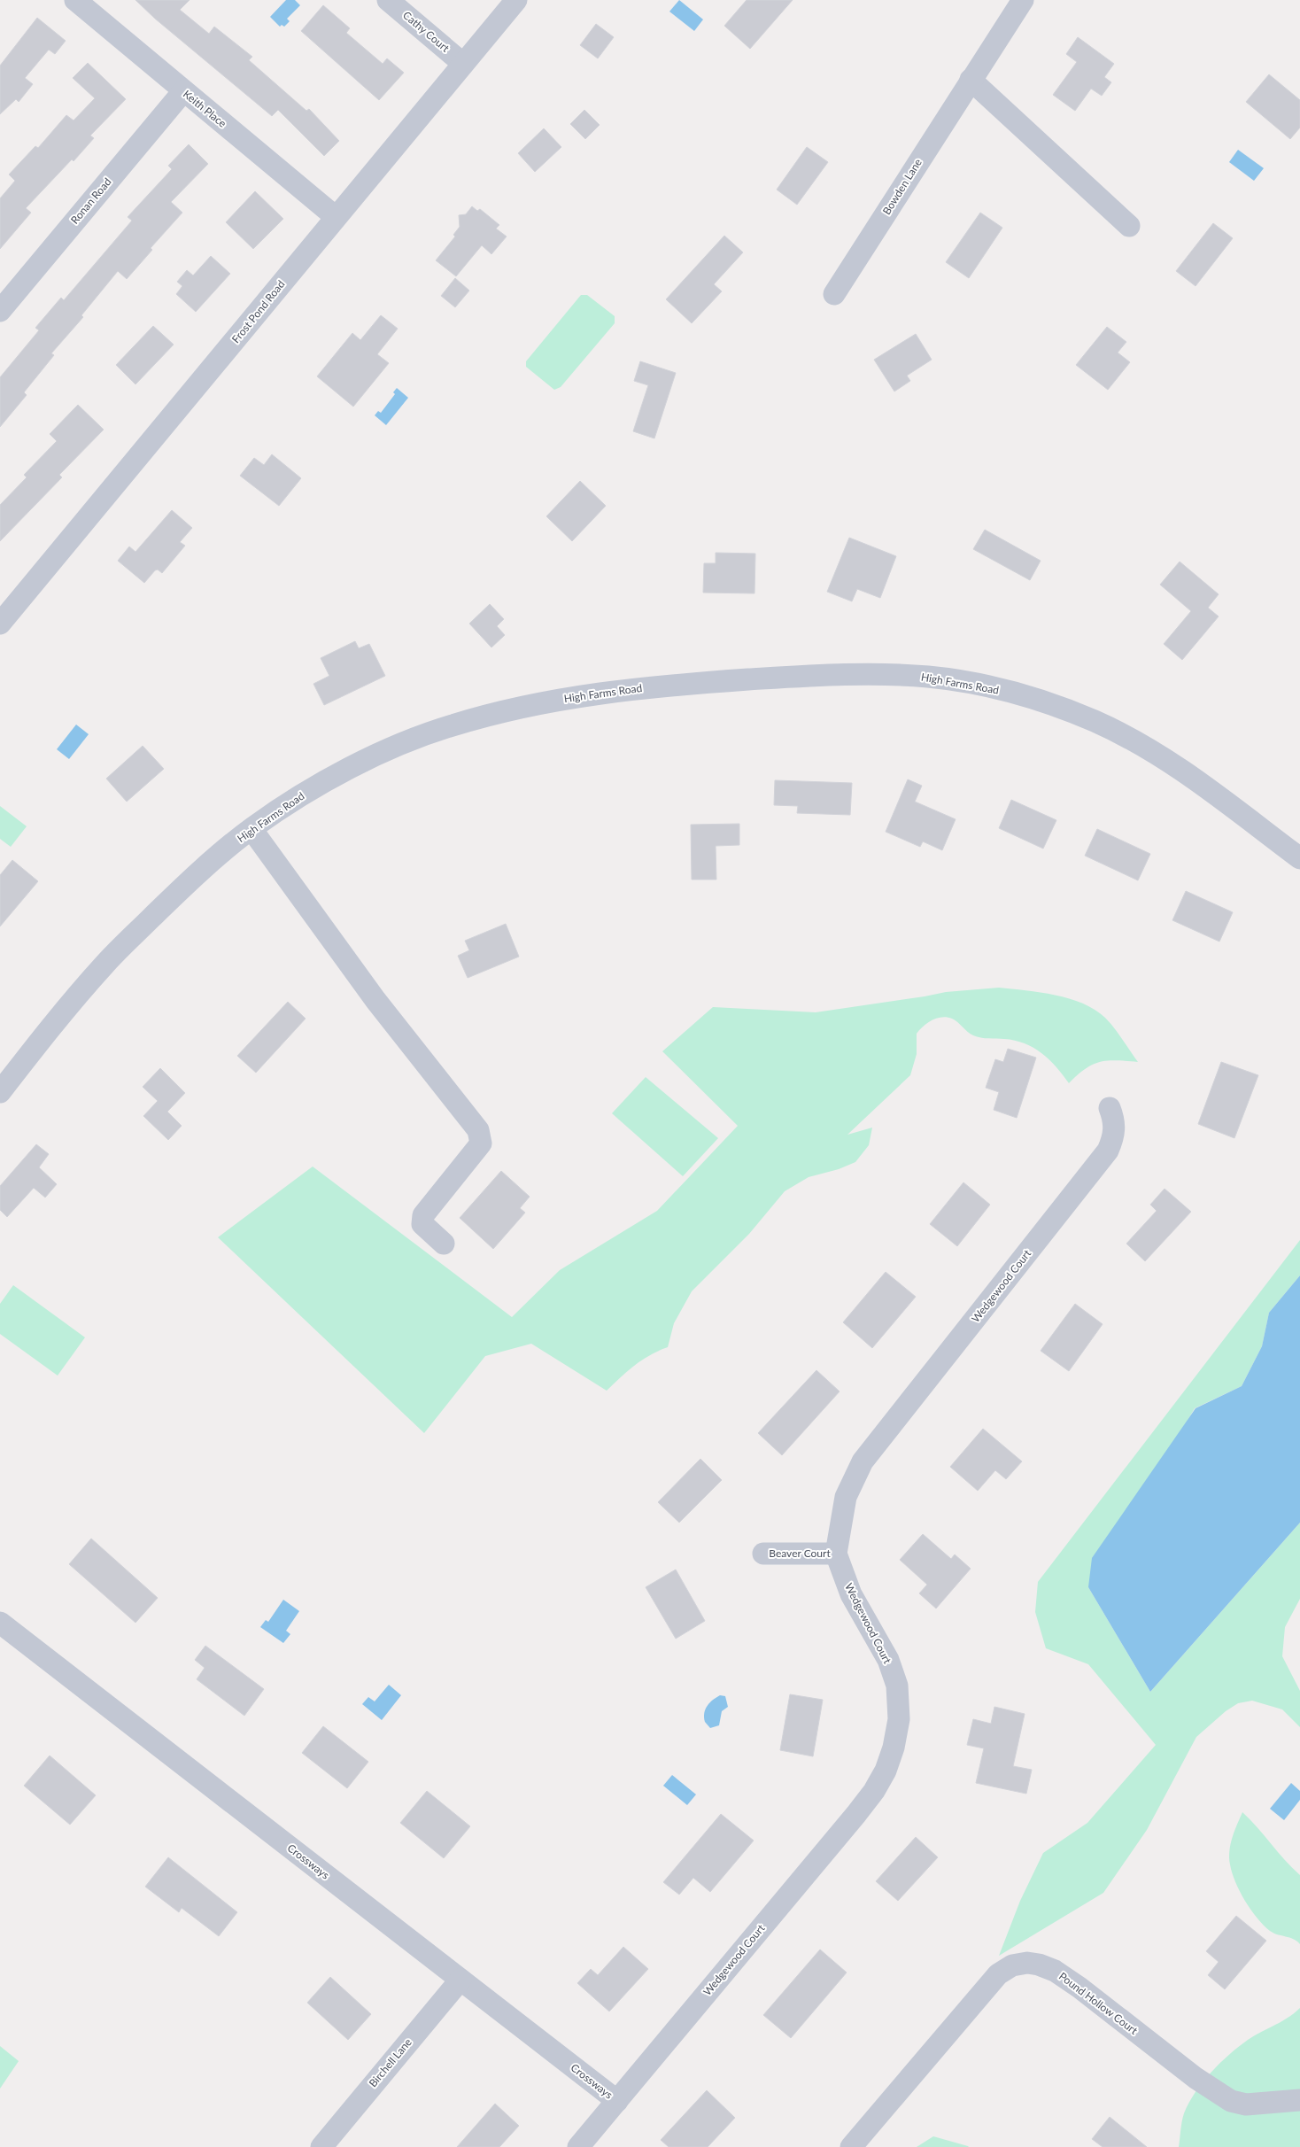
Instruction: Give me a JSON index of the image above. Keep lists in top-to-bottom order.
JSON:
{
  "streets": {
    "street": [
      "Cathy Court",
      "Keith Place",
      "Bowden Lane",
      "Ronan Road",
      "Frost Pond Road",
      "High Farms Road",
      "Wedgewood Court",
      "Beaver Court",
      "Crossways",
      "Pound Hollow Court",
      "Birchell Lane"
    ]
  },
  "crossings": [
    ["Cathy Court", "Frost Pond Road"],
    ["Keith Place", "Ronan Road"],
    ["Keith Place", "Frost Pond Road"],
    ["Wedgewood Court", "Beaver Court"],
    ["Wedgewood Court", "Crossways"],
    ["Crossways", "Birchell Lane"]
  ]
}
